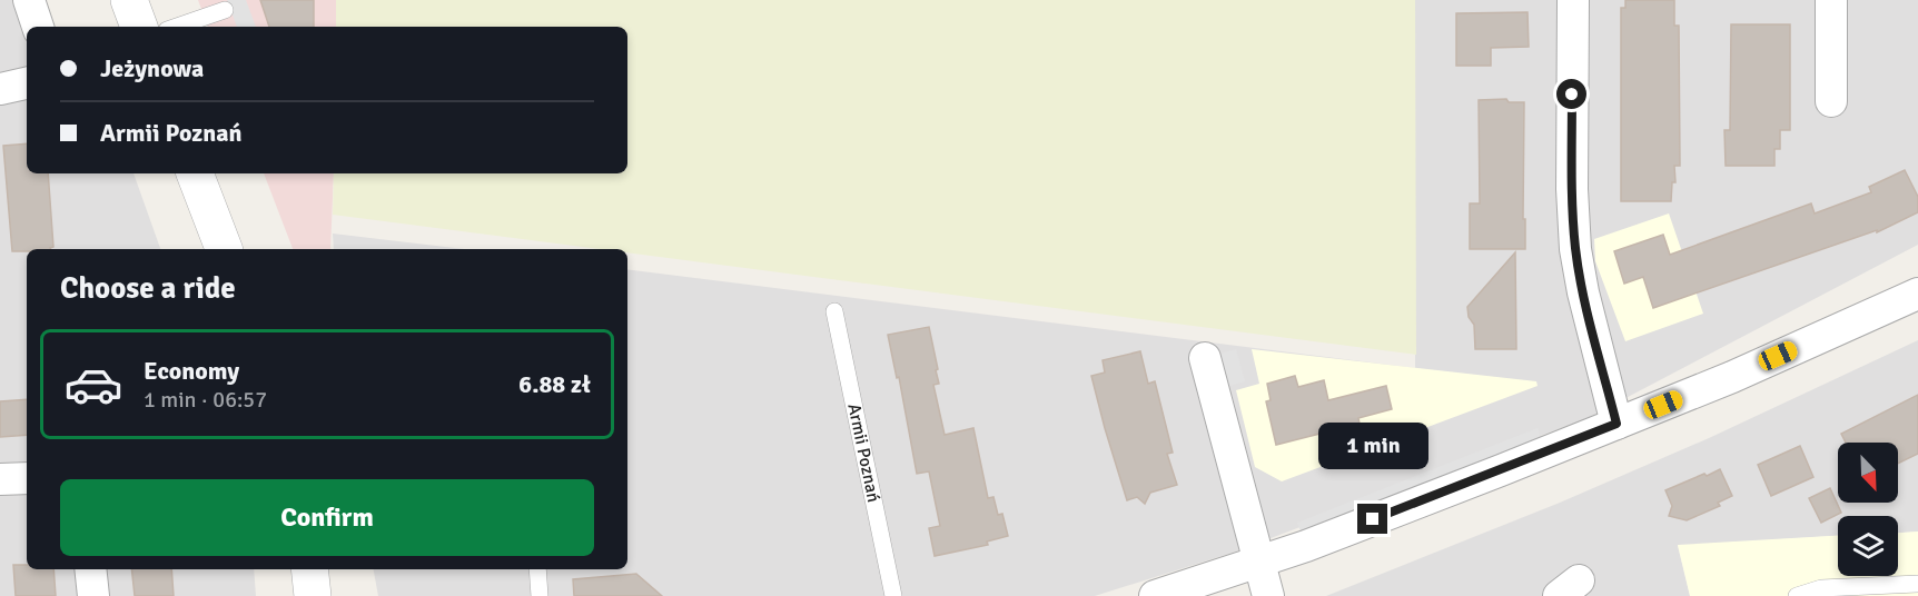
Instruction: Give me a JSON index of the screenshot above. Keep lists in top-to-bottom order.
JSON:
{
  "streets": {
    "lane": ["Armii Poznań"]
  },
  "north": "bottom right",
  "page": {
    "banner": ["Jeżynowa", "Armii Poznań"],
    "heading": "Choose a ride",
    "list": [
      {
        "name": "Economy",
        "note": "1 min · 06:57",
        "value": "6.88 zł"
      }
    ],
    "bubble": "1 min",
    "buttons": "Confirm"
  }
}
